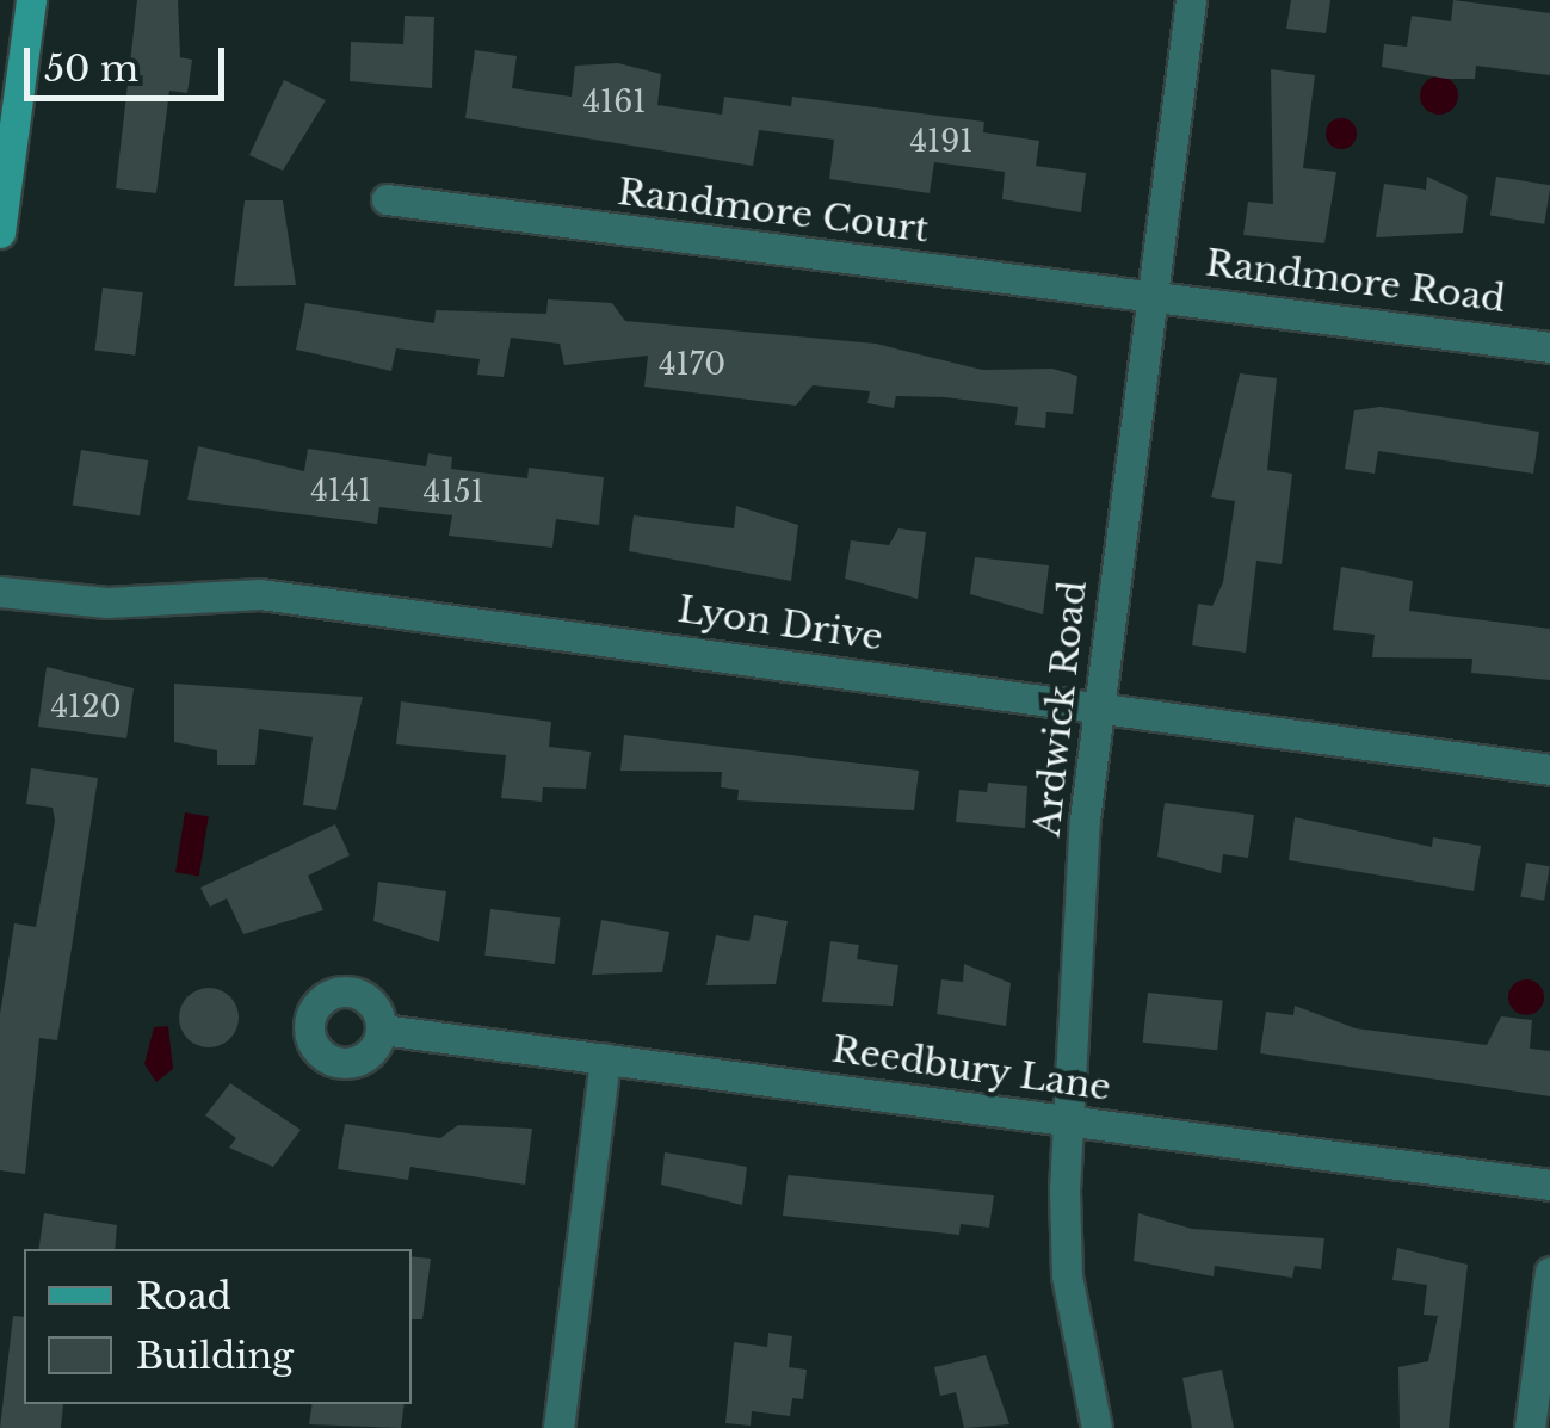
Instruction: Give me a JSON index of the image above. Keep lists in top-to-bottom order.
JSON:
{
  "streets": {
    "street": [
      "Randmore Court",
      "Randmore Road",
      "Lyon Drive",
      "Ardwick Road",
      "Reedbury Lane"
    ]
  },
  "crossings": [
    ["Randmore Court", "Randmore Road"],
    ["Randmore Court", "Ardwick Road"],
    ["Randmore Road", "Ardwick Road"],
    ["Lyon Drive", "Ardwick Road"],
    ["Ardwick Road", "Reedbury Lane"]
  ],
  "house_numbers": [
    "4161",
    "4191",
    "4170",
    "4141",
    "4151",
    "4120"
  ],
  "legend": ["Road", "Building"],
  "scale_bar": "50 m"
}
